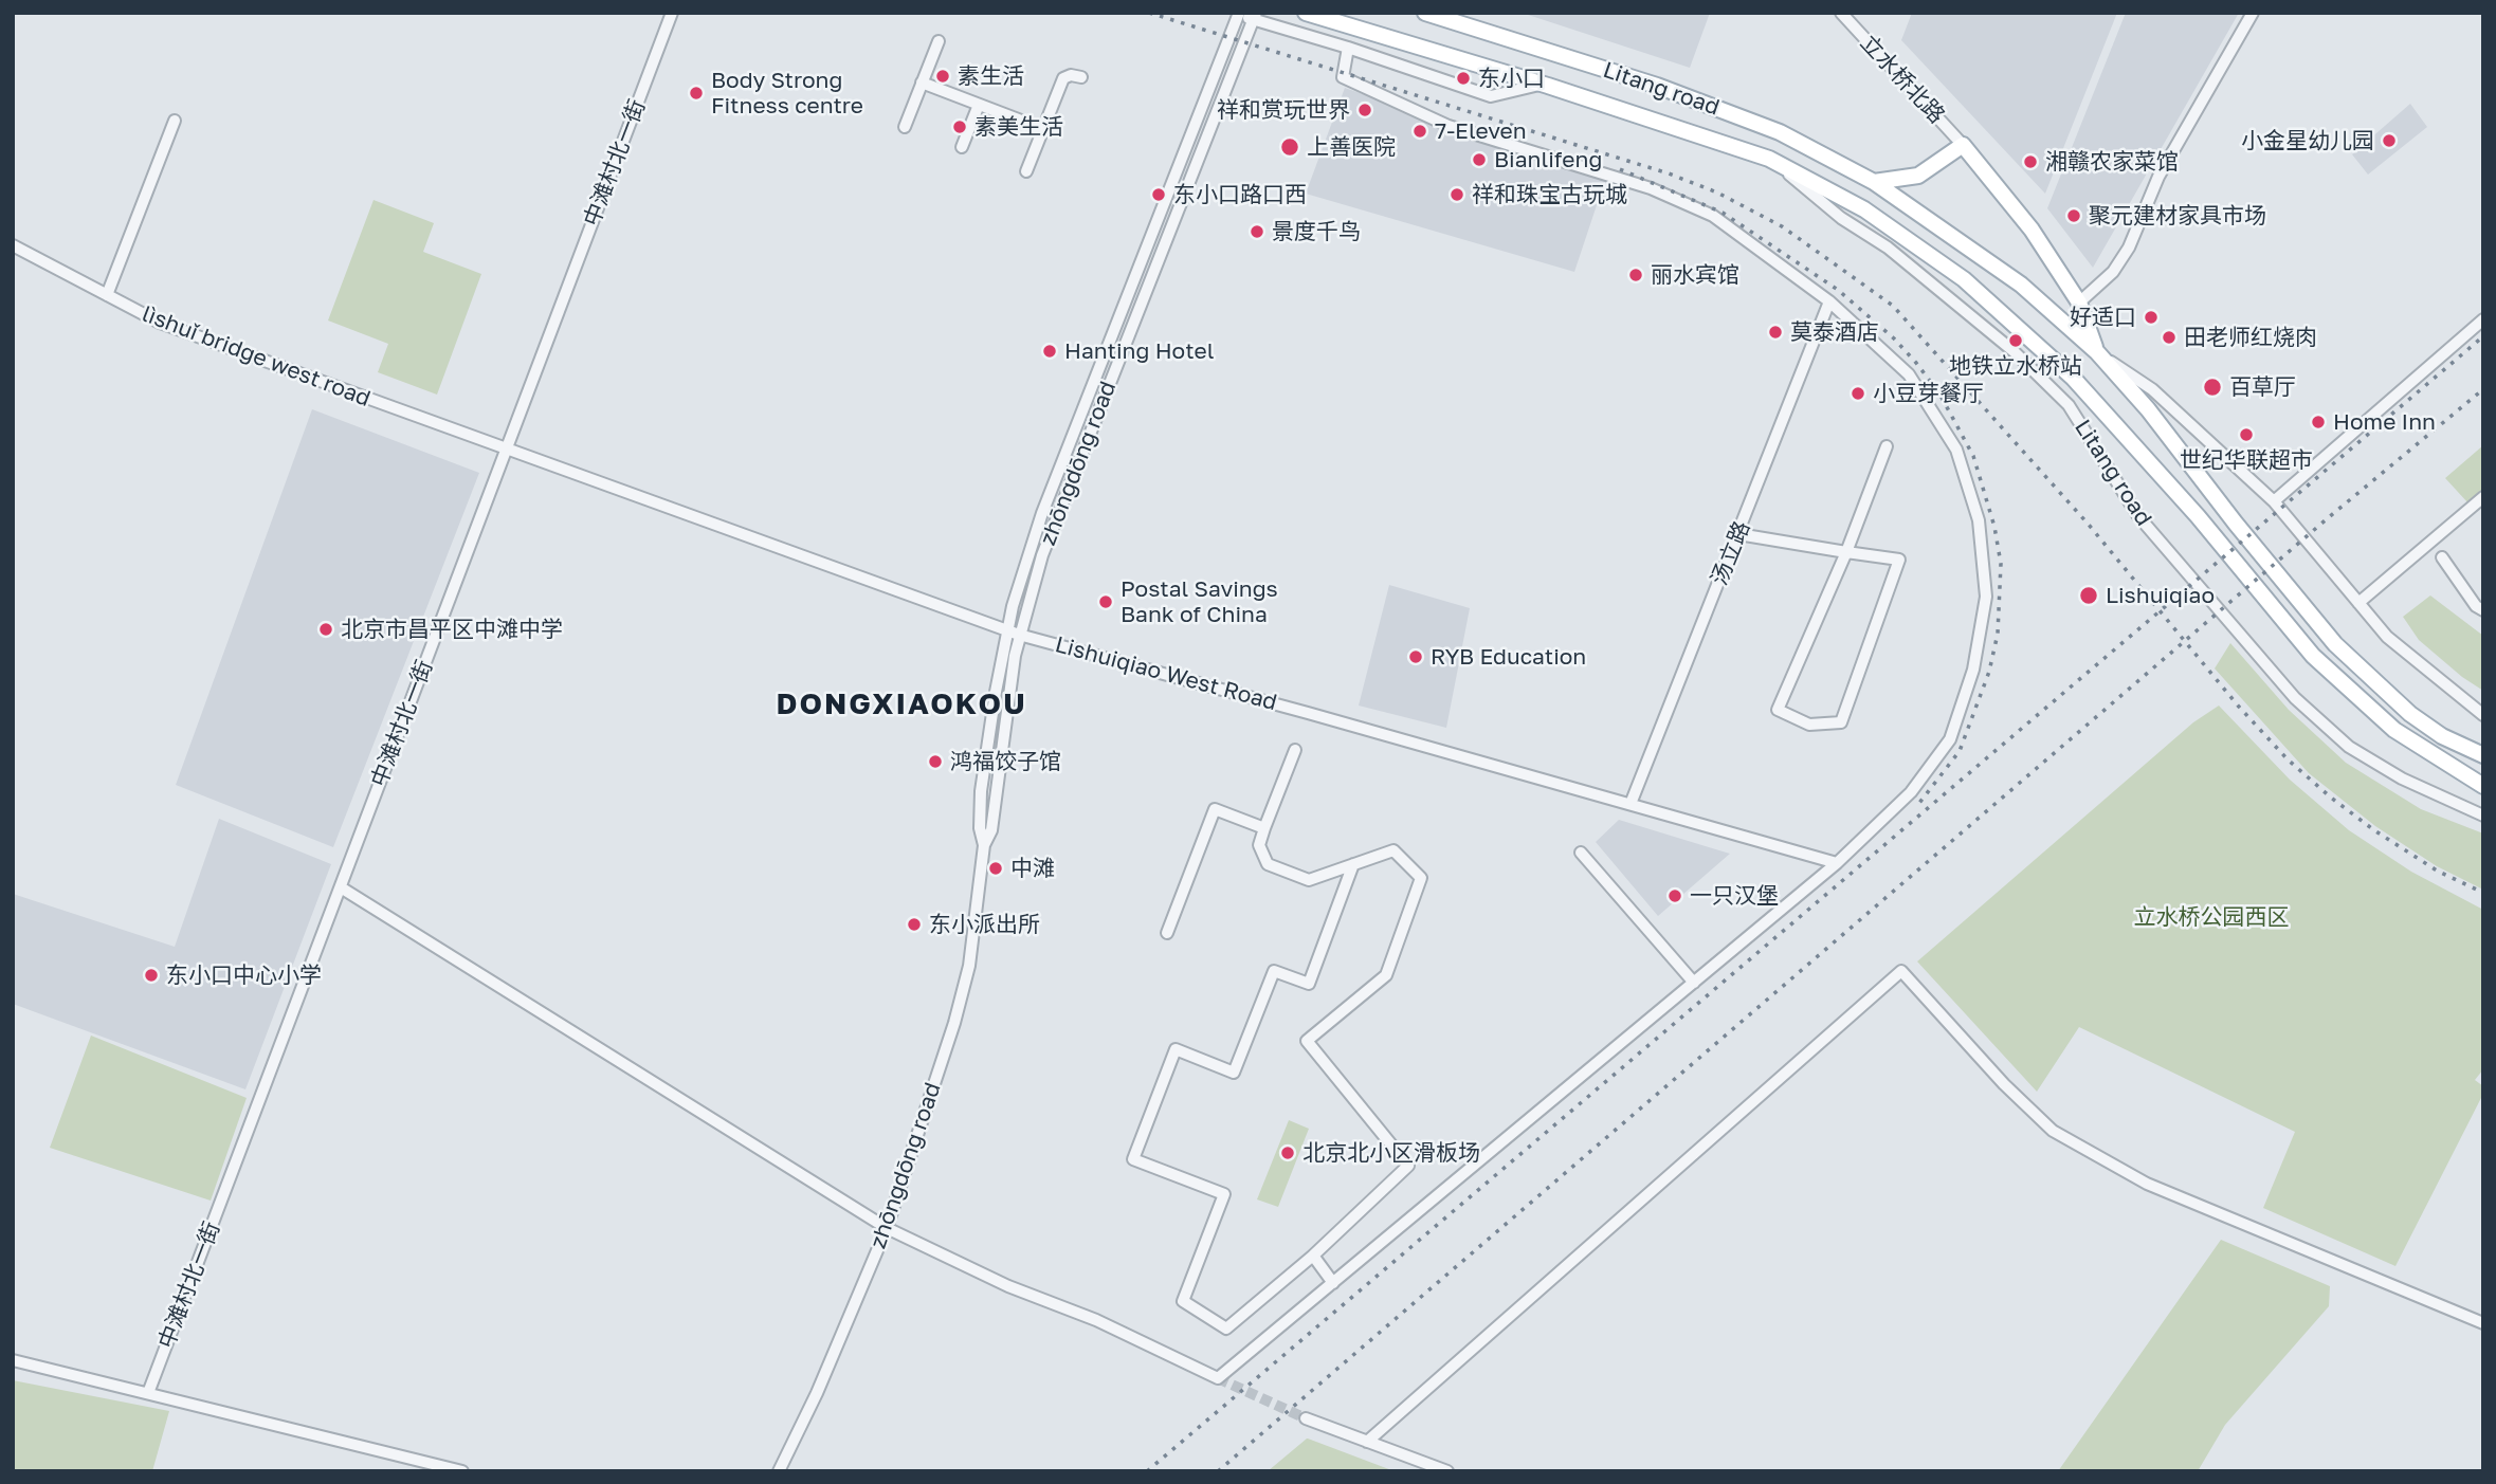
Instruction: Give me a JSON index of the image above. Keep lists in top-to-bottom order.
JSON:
{
  "streets": {
    "main road": ["Litang road"],
    "street": [
      "立水桥北路",
      "中滩村北一街",
      "lìshuǐ bridge west road",
      "zhōngdōng road",
      "汤立路",
      "Lishuiqiao West Road"
    ]
  },
  "crossings": [
    ["中滩村北一街", "lìshuǐ bridge west road"],
    ["中滩村北一街", "Lishuiqiao West Road"],
    ["lìshuǐ bridge west road", "Lishuiqiao West Road"],
    ["zhōngdōng road", "Lishuiqiao West Road"],
    ["汤立路", "Lishuiqiao West Road"]
  ],
  "districts": ["DONGXIAOKOU"],
  "parks": ["立水桥公园西区"],
  "places": [
    "素生活",
    "东小口",
    "Body Strong Fitness centre",
    "祥和赏玩世界",
    "素美生活",
    "7-Eleven",
    "小金星幼儿园",
    "上善医院",
    "Bianlifeng",
    "湘赣农家菜馆",
    "东小口路口西",
    "祥和珠宝古玩城",
    "聚元建材家具市场",
    "景度千鸟",
    "丽水宾馆",
    "好适口",
    "莫泰酒店",
    "田老师红烧肉",
    "地铁立水桥站",
    "Hanting Hotel",
    "百草厅",
    "小豆芽餐厅",
    "Home Inn",
    "世纪华联超市",
    "Lishuiqiao",
    "Postal Savings Bank of China",
    "北京市昌平区中滩中学",
    "RYB Education",
    "鸿福饺子馆",
    "中滩",
    "一只汉堡",
    "东小派出所",
    "东小口中心小学",
    "北京北小区滑板场"
  ]
}
